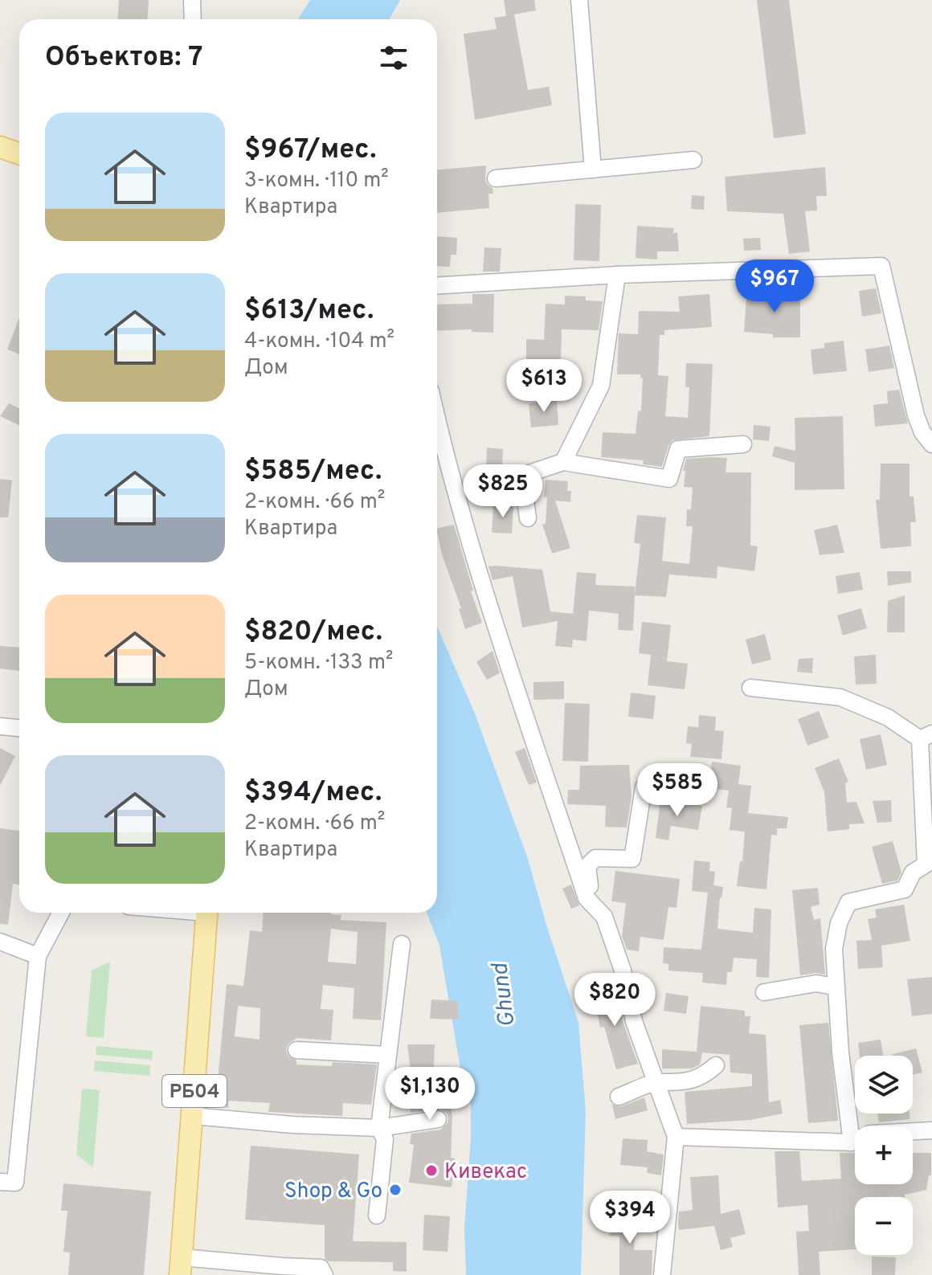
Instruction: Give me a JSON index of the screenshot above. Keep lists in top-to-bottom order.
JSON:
{
  "streets": {
    "main road": ["РБ04"]
  },
  "water": ["Ghund"],
  "places": ["Кивекас", "Shop & Go"],
  "page": {
    "heading": "Объектов: 7",
    "list": [
      {
        "name": "$967/мес.",
        "note": "3-комн. · 110 m² · Квартира"
      },
      {
        "name": "$613/мес.",
        "note": "4-комн. · 104 m² · Дом"
      },
      {
        "name": "$585/мес.",
        "note": "2-комн. · 66 m² · Квартира"
      },
      {
        "name": "$820/мес.",
        "note": "5-комн. · 133 m² · Дом"
      },
      {
        "name": "$394/мес.",
        "note": "2-комн. · 66 m² · Квартира"
      }
    ],
    "price": [
      "$967",
      "$613",
      "$825",
      "$585",
      "$820",
      "$1,130",
      "$394"
    ],
    "map_buttons": ["+", "−"]
  }
}
